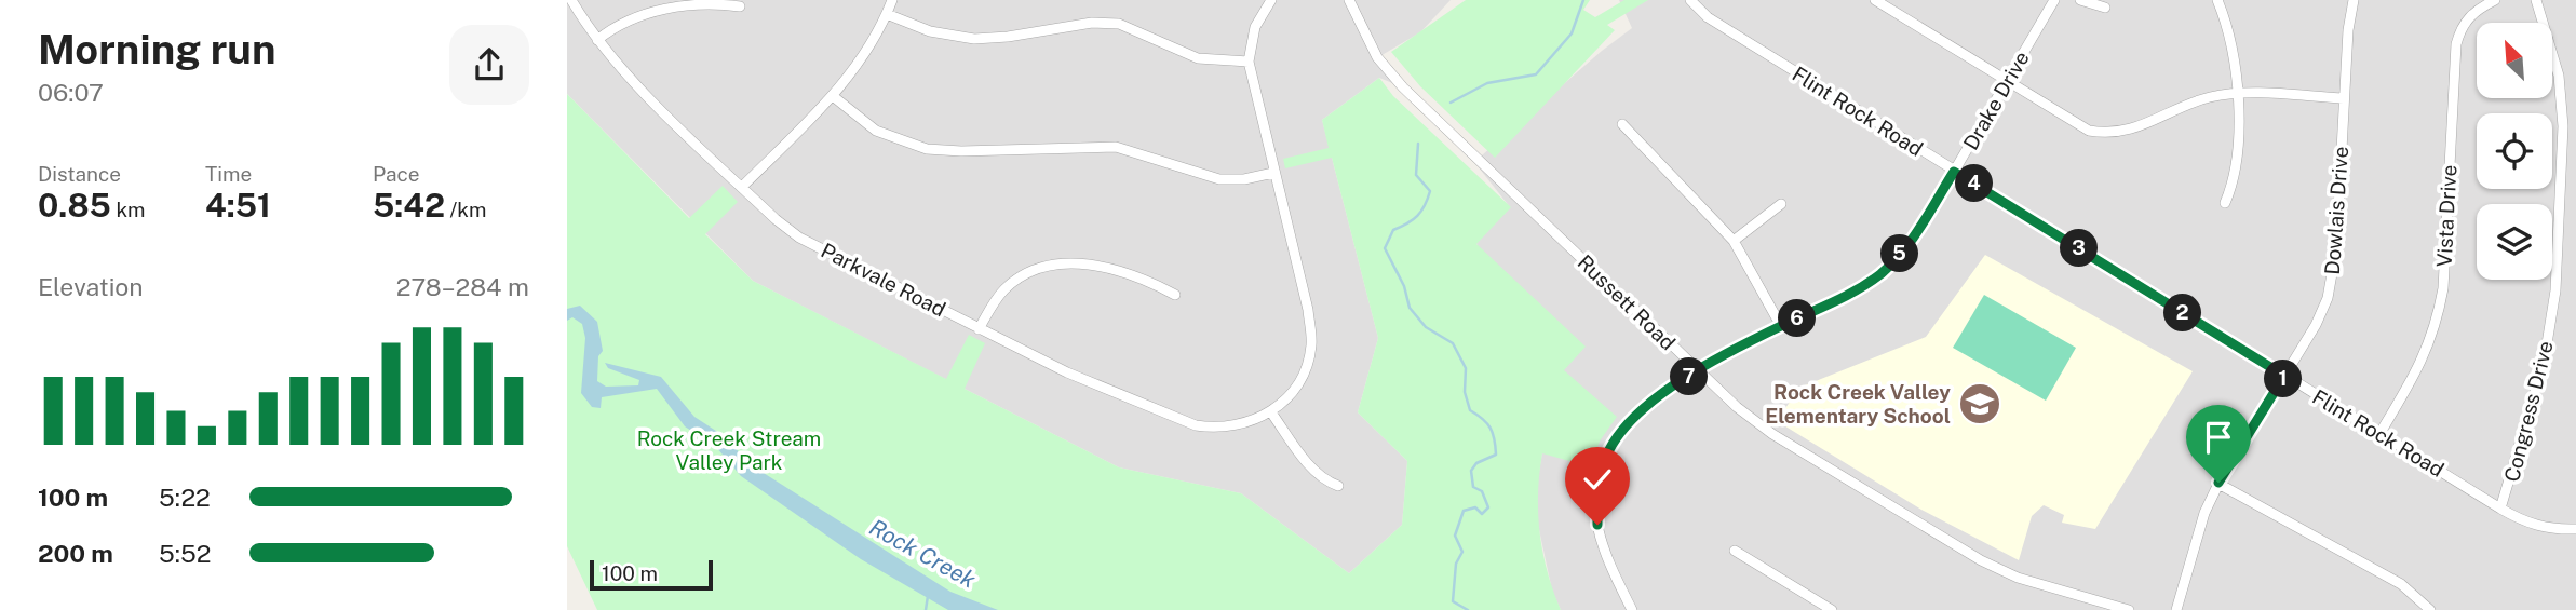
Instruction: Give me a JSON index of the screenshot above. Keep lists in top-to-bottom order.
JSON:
{
  "streets": {
    "street": [
      "Drake Drive",
      "Flint Rock Road",
      "Dowlais Drive",
      "Vista Drive",
      "Parkvale Road",
      "Russett Road",
      "Congress Drive"
    ]
  },
  "crossings": [
    ["Drake Drive", "Flint Rock Road"],
    ["Drake Drive", "Russett Road"],
    ["Flint Rock Road", "Dowlais Drive"],
    ["Flint Rock Road", "Vista Drive"],
    ["Flint Rock Road", "Congress Drive"]
  ],
  "water": ["Rock Creek"],
  "parks": ["Rock Creek Stream Valley Park"],
  "places": {
    "school or university": ["Rock Creek Valley Elementary School"]
  },
  "scale_bar": "100 m",
  "north": "top left",
  "page": {
    "heading": ["Morning run", "06:07"],
    "stats": [
      ["Distance", "0.85 km"],
      ["Time", "4:51"],
      ["Pace", "5:42 /km"]
    ],
    "pins": [
      "4",
      "3",
      "5",
      "2",
      "6",
      "7",
      "1"
    ],
    "chart": ["Elevation", "278–284 m"],
    "list": [
      {
        "name": "100 m",
        "note": "5:22"
      },
      {
        "name": "200 m",
        "note": "5:52"
      }
    ],
    "scale": "100 m"
  }
}
